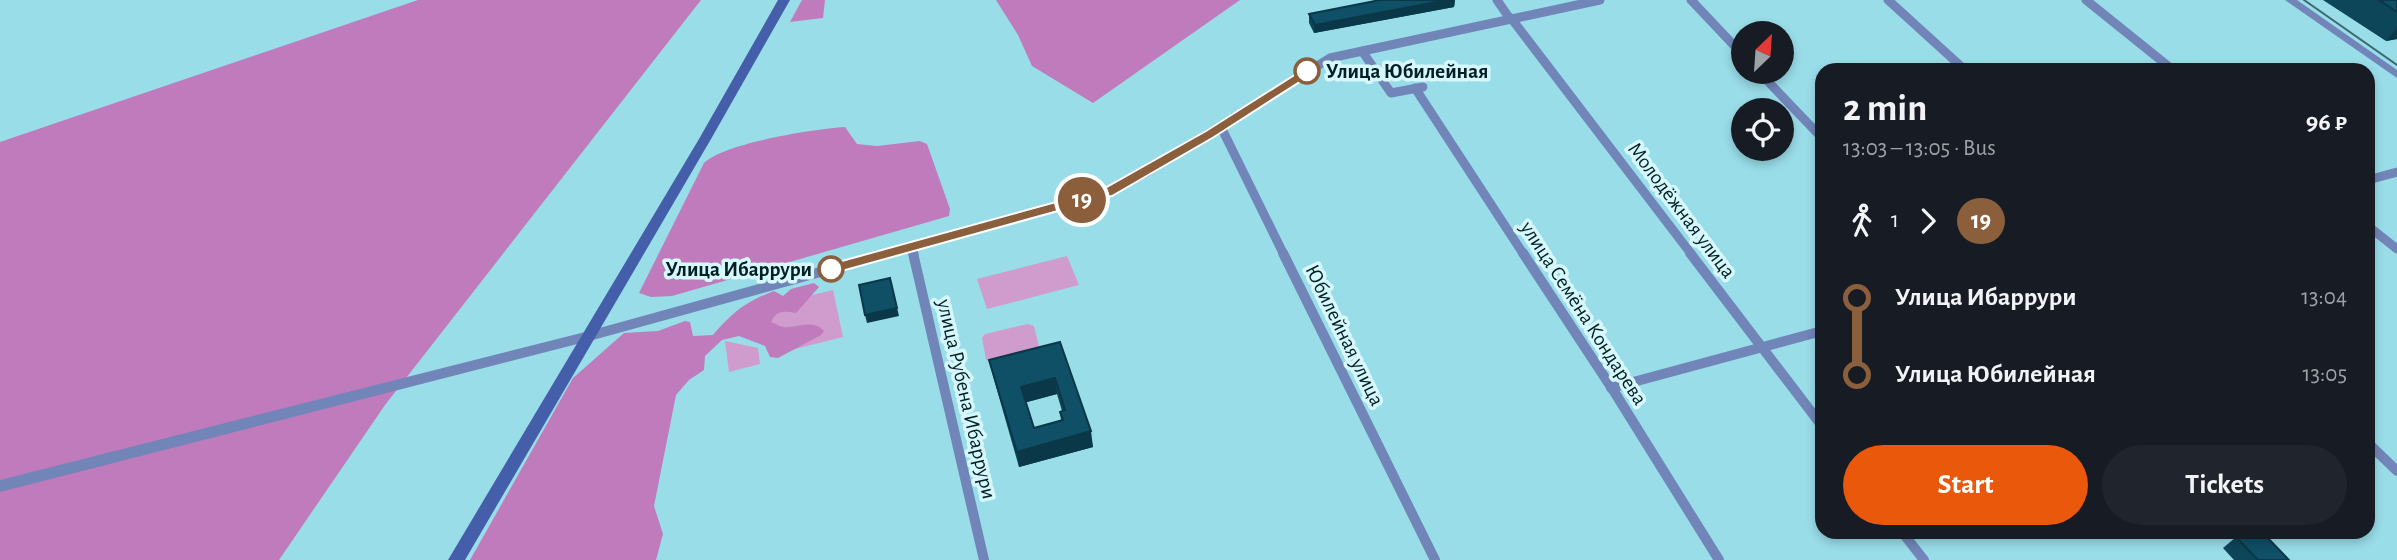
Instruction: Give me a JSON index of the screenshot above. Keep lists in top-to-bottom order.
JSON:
{
  "streets": {
    "street": [
      "Молодёжная улица",
      "улица Семёна Кондарева",
      "Юбилейная улица",
      "улица Рубена Ибаррури"
    ]
  },
  "places": ["Улица Юбилейная", "Улица Ибаррури"],
  "lines": ["bus line 19"],
  "north": "top right",
  "page": {
    "on_map": "19",
    "heading": ["2 min", "13:03 – 13:05 · Bus", "96 ₽"],
    "legs": ["1", "19"],
    "list": [
      {
        "name": "Улица Ибаррури",
        "value": "13:04"
      },
      {
        "name": "Улица Юбилейная",
        "value": "13:05"
      }
    ],
    "buttons": ["Start", "Tickets"]
  }
}
